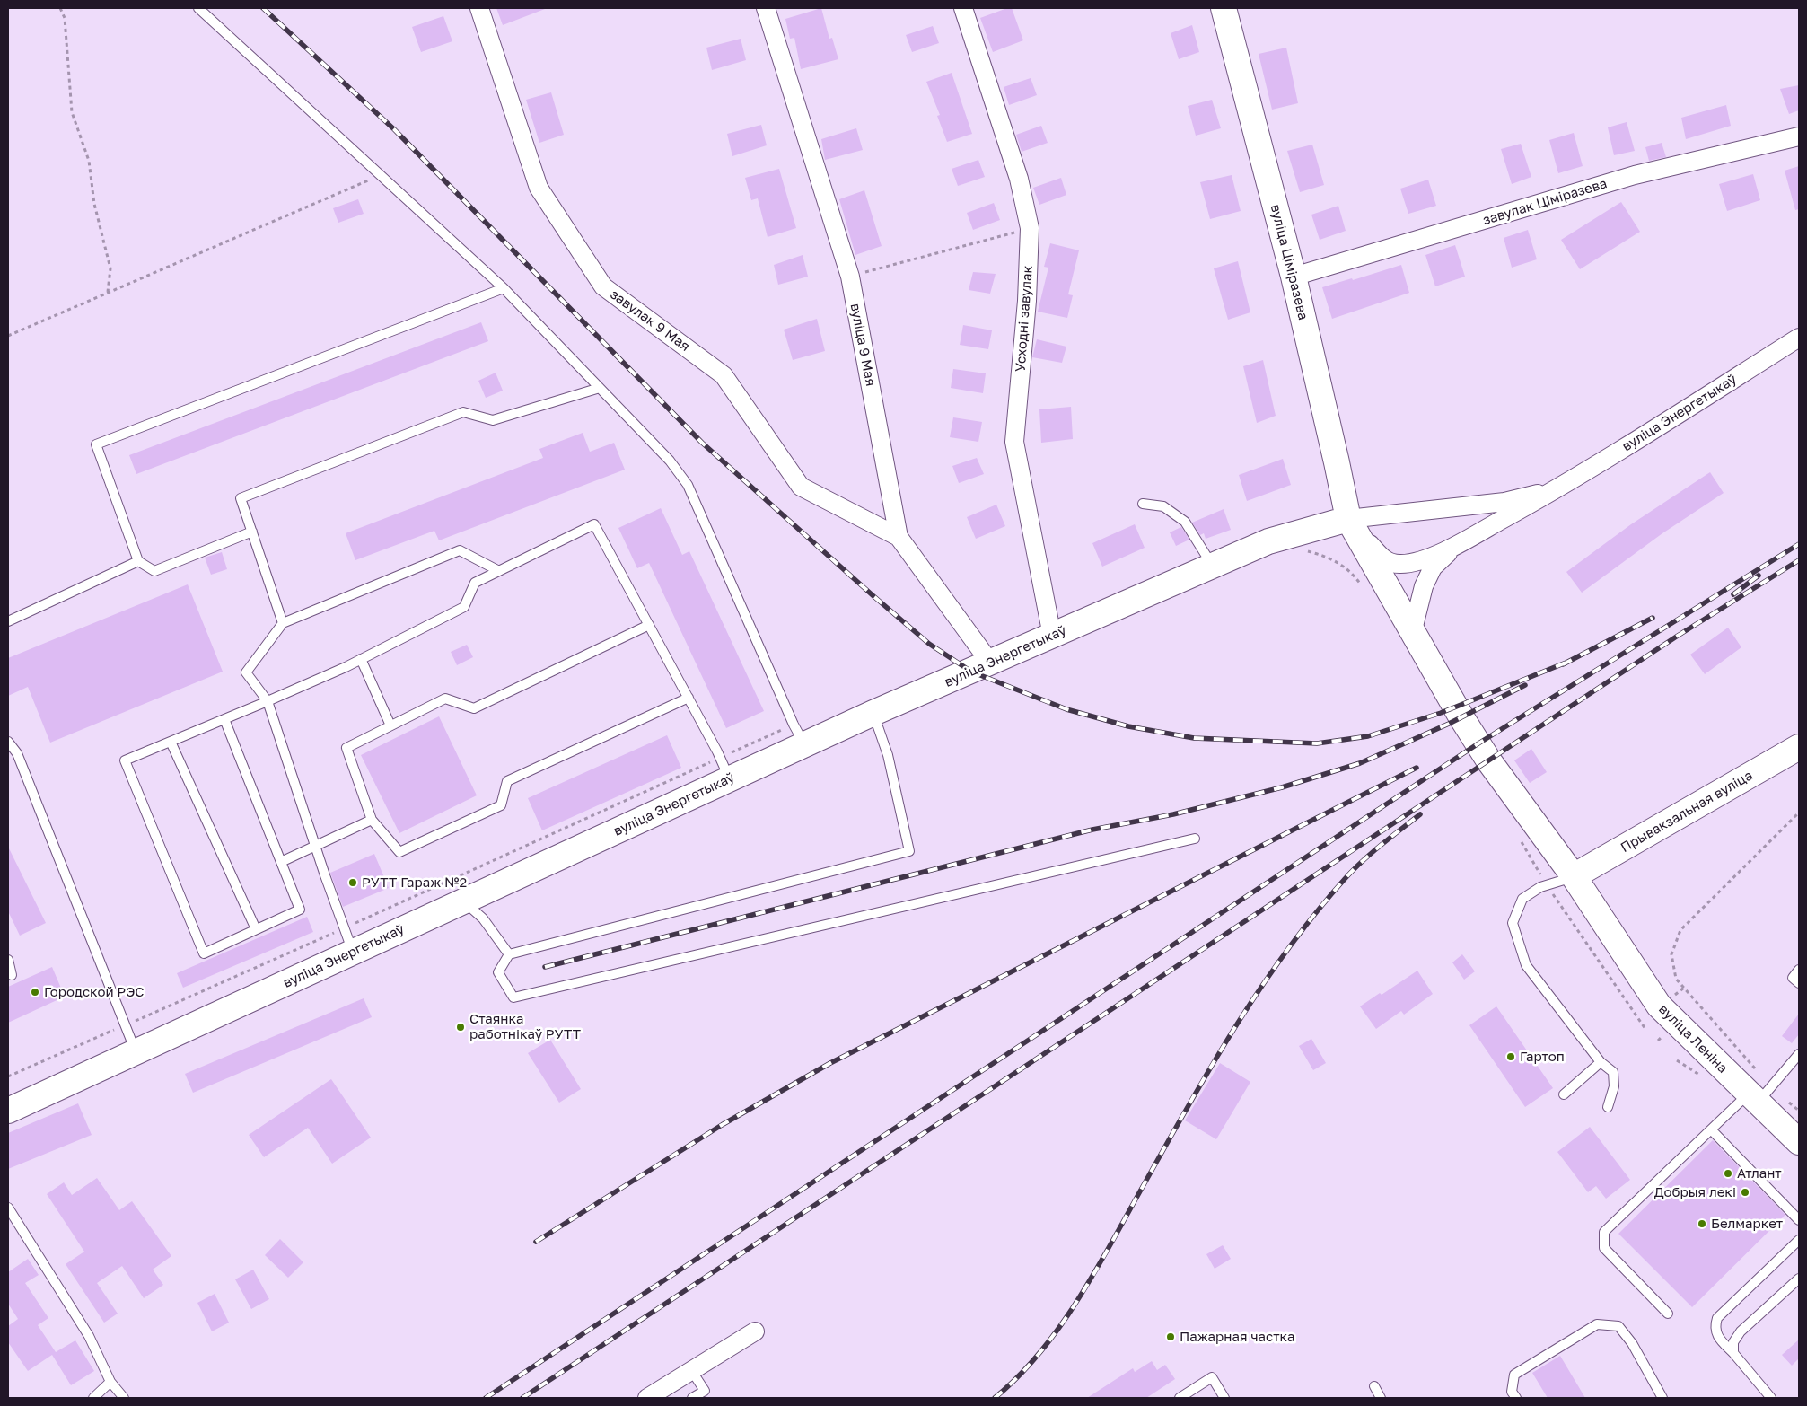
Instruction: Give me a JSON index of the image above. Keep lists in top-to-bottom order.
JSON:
{
  "streets": {
    "main road": [
      "вуліца Ціміразева",
      "вуліца Энергетыкаў",
      "Прывакзальная вуліца",
      "вуліца Леніна"
    ],
    "street": [
      "завулак Ціміразева",
      "Усходні завулак",
      "завулак 9 Мая",
      "вуліца 9 Мая"
    ]
  },
  "crossings": [
    ["завулак Ціміразева", "вуліца Ціміразева"],
    ["вуліца Ціміразева", "вуліца Энергетыкаў"],
    ["вуліца Ціміразева", "вуліца Леніна"],
    ["Усходні завулак", "вуліца Энергетыкаў"],
    ["завулак 9 Мая", "вуліца 9 Мая"],
    ["вуліца 9 Мая", "вуліца Энергетыкаў"],
    ["Прывакзальная вуліца", "вуліца Леніна"]
  ],
  "places": [
    "РУТТ Гараж №2",
    "Городской РЭС",
    "Стаянка работнікаў РУТТ",
    "Гартоп",
    "Атлант",
    "Добрыя лекі",
    "Белмаркет",
    "Пажарная частка"
  ]
}
